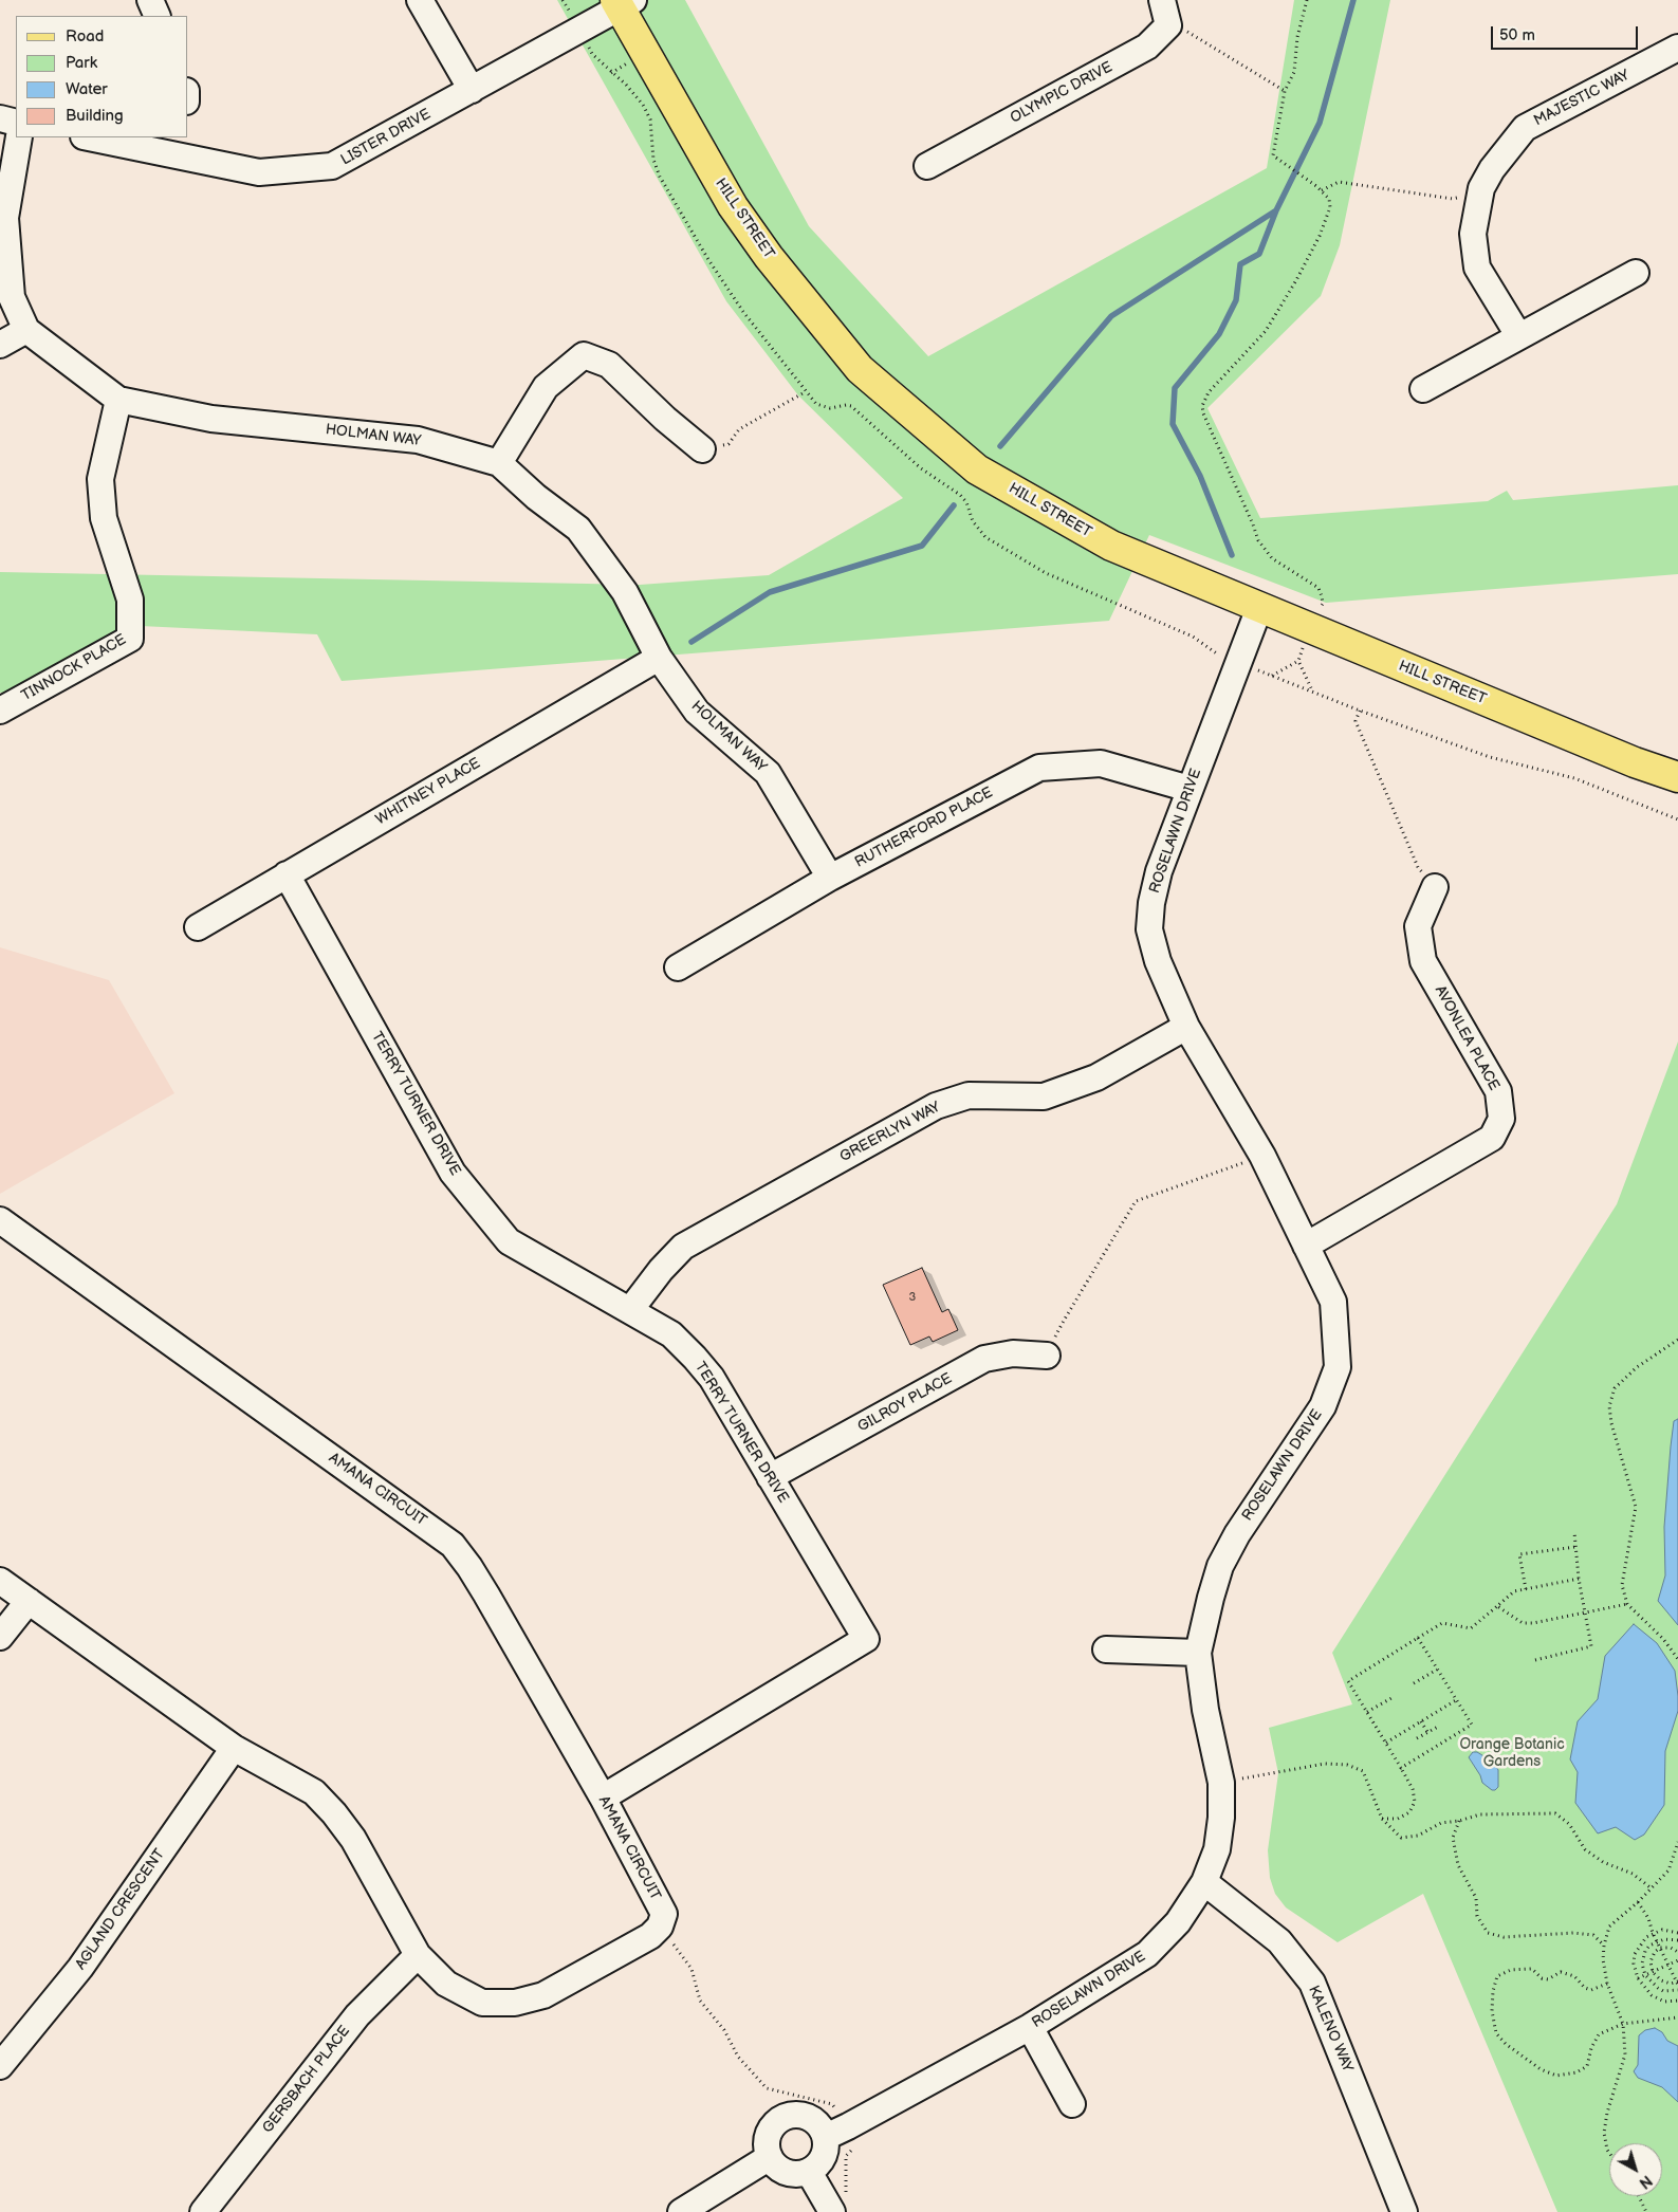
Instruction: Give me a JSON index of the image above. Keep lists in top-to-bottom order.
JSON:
{
  "streets": {
    "main road": ["HILL STREET"],
    "street": [
      "OLYMPIC DRIVE",
      "MAJESTIC WAY",
      "LISTER DRIVE",
      "HOLMAN WAY",
      "TINNOCK PLACE",
      "WHITNEY PLACE",
      "RUTHERFORD PLACE",
      "ROSELAWN DRIVE",
      "AVONLEA PLACE",
      "TERRY TURNER DRIVE",
      "GREERLYN WAY",
      "GILROY PLACE",
      "AMANA CIRCUIT",
      "AGLAND CRESCENT",
      "KALENO WAY",
      "GERSBACH PLACE"
    ]
  },
  "crossings": [
    ["LISTER DRIVE", "HILL STREET"],
    ["HILL STREET", "ROSELAWN DRIVE"],
    ["HOLMAN WAY", "TINNOCK PLACE"],
    ["HOLMAN WAY", "WHITNEY PLACE"],
    ["HOLMAN WAY", "RUTHERFORD PLACE"],
    ["WHITNEY PLACE", "TERRY TURNER DRIVE"],
    ["RUTHERFORD PLACE", "ROSELAWN DRIVE"],
    ["ROSELAWN DRIVE", "AVONLEA PLACE"],
    ["ROSELAWN DRIVE", "GREERLYN WAY"],
    ["ROSELAWN DRIVE", "KALENO WAY"],
    ["TERRY TURNER DRIVE", "GREERLYN WAY"],
    ["TERRY TURNER DRIVE", "GILROY PLACE"],
    ["TERRY TURNER DRIVE", "AMANA CIRCUIT"]
  ],
  "parks": ["Orange Botanic Gardens"],
  "house_numbers": ["3"],
  "legend": [
    "Road",
    "Park",
    "Water",
    "Building"
  ],
  "scale_bar": "50 m",
  "north": "bottom right"
}
